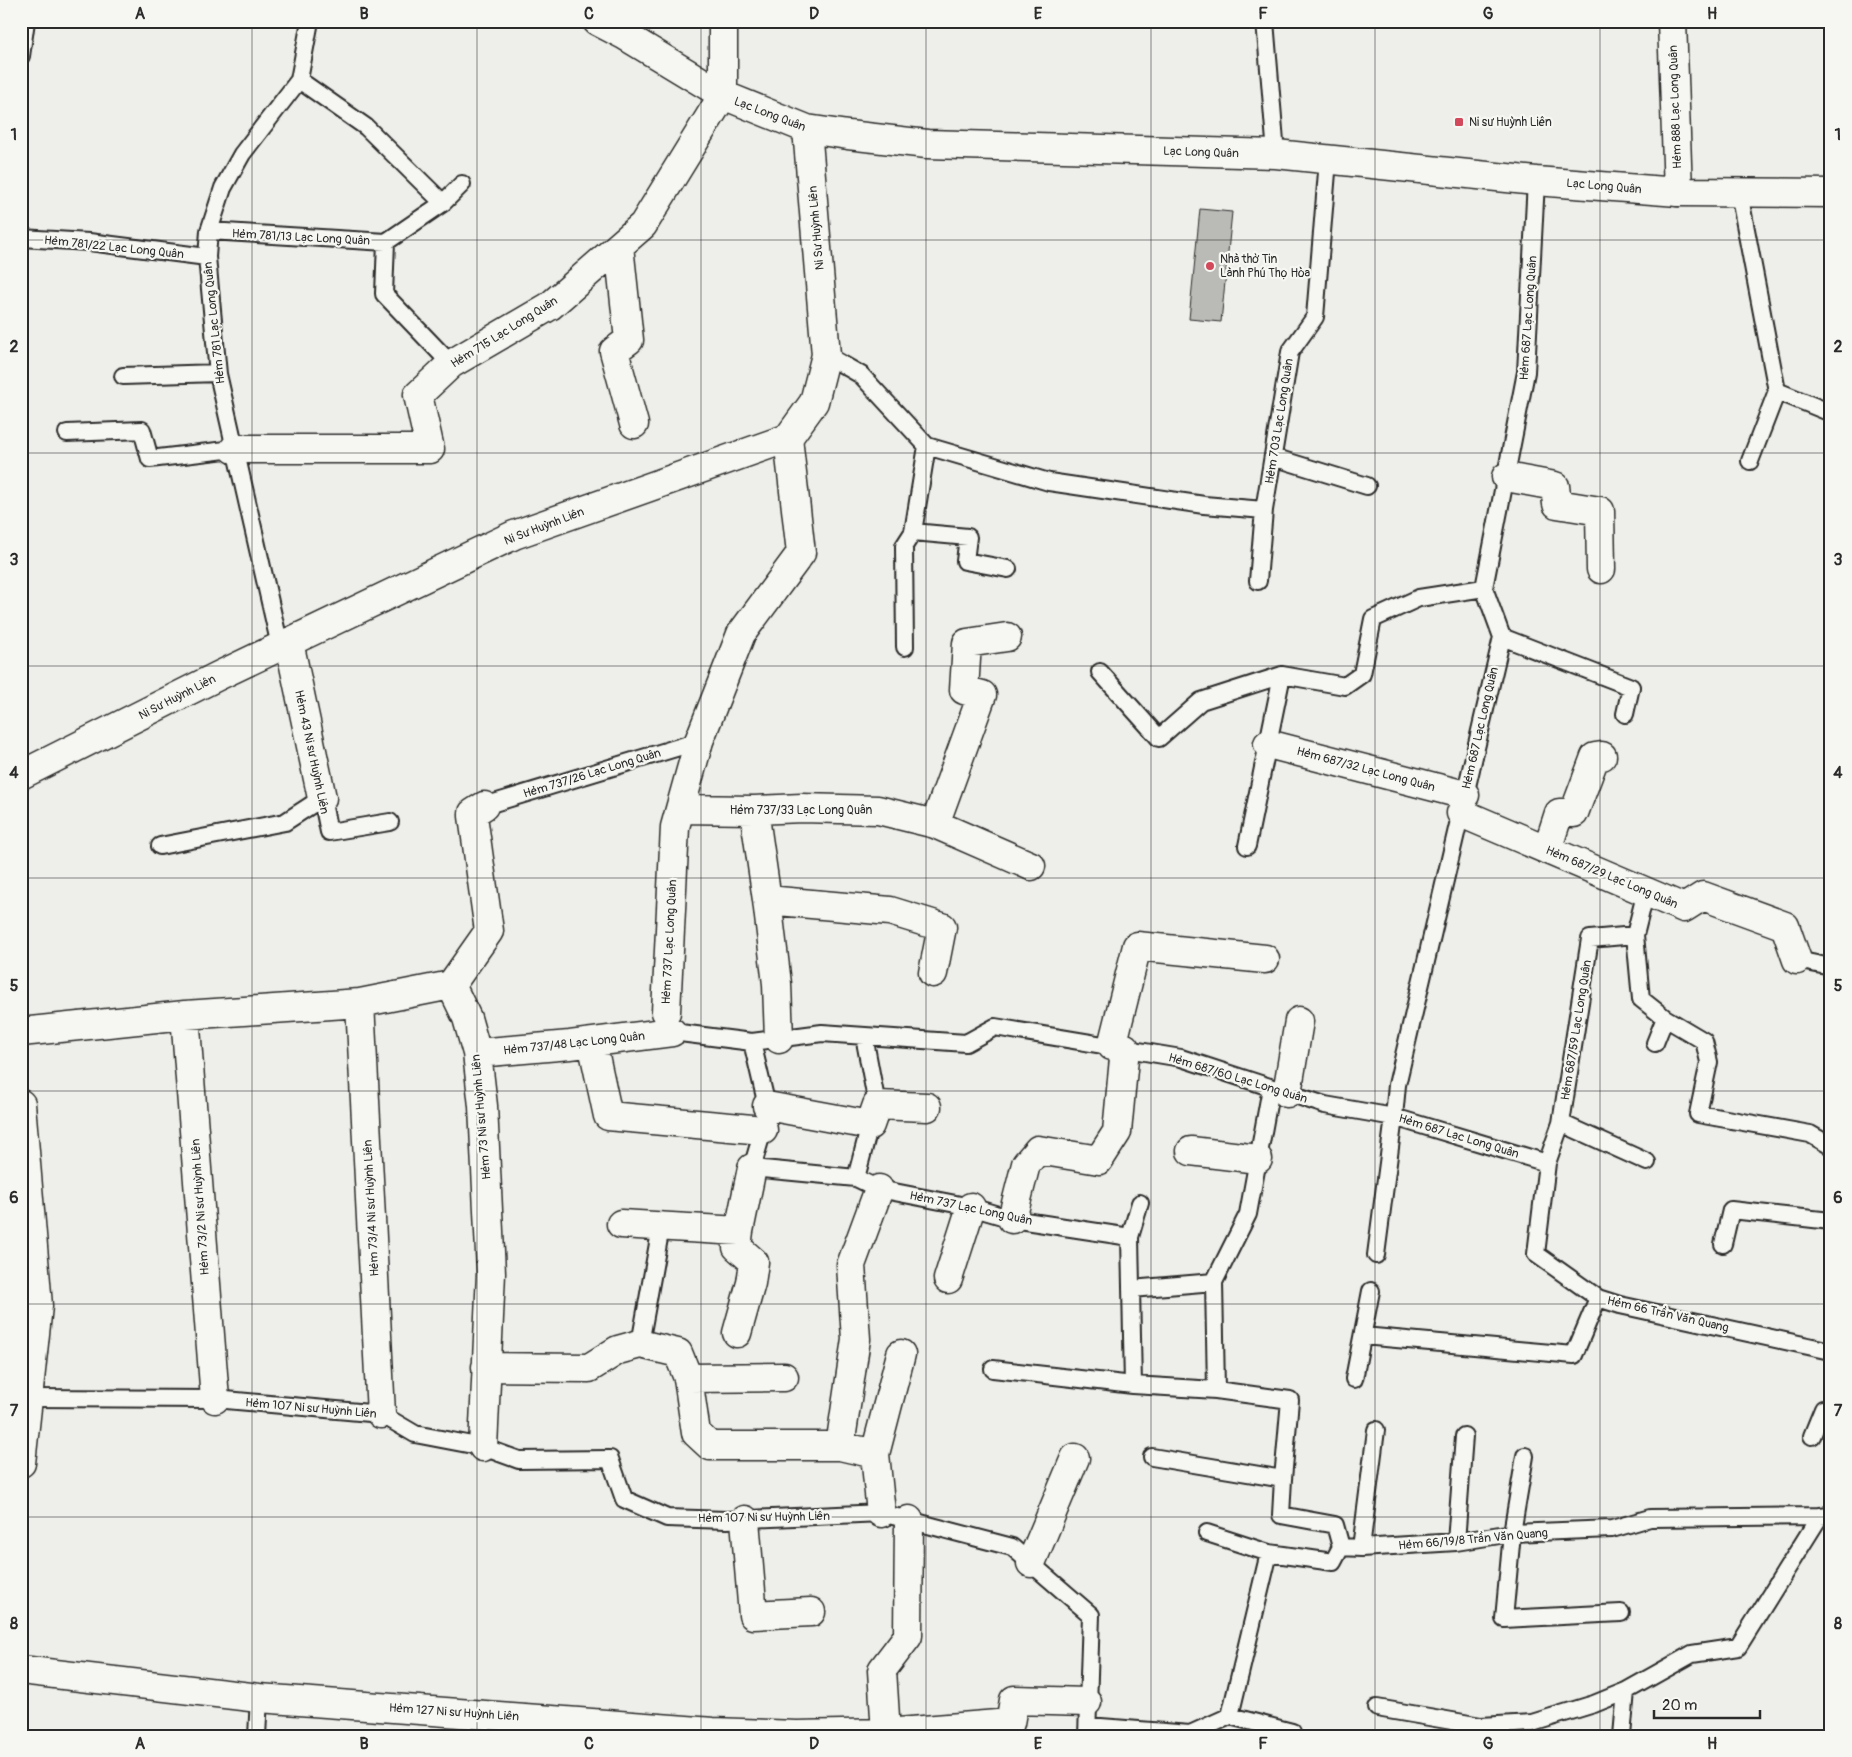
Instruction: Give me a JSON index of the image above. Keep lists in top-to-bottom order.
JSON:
{
  "streets": {
    "street": [
      "Hẻm 888 Lạc Long Quân",
      "Lạc Long Quân",
      "Ni Sư Huỳnh Liên",
      "Hẻm 715 Lạc Long Quân",
      "Hẻm 43 Ni sư Huỳnh Liên",
      "Hẻm 687/32 Lạc Long Quân",
      "Hẻm 737/33 Lạc Long Quân",
      "Hẻm 687/29 Lạc Long Quân",
      "Hẻm 737 Lạc Long Quân",
      "Hẻm 737/48 Lạc Long Quân",
      "Hẻm 73 Ni sư Huỳnh Liên",
      "Hẻm 73/2 Ni sư Huỳnh Liên",
      "Hẻm 73/4 Ni sư Huỳnh Liên",
      "Hẻm 127 Ni sư Huỳnh Liên"
    ],
    "lane": [
      "Hẻm 781/13 Lạc Long Quân",
      "Hẻm 781/22 Lạc Long Quân",
      "Hẻm 687 Lạc Long Quân",
      "Hẻm 781 Lạc Long Quân",
      "Hẻm 703 Lạc Long Quân",
      "Hẻm 737/26 Lạc Long Quân",
      "Hẻm 687/59 Lạc Long Quân",
      "Hẻm 687/60 Lạc Long Quân",
      "Hẻm 66 Trần Văn Quang",
      "Hẻm 107 Ni sư Huỳnh Liên",
      "Hẻm 66/19/8 Trần Văn Quang"
    ]
  },
  "crossings": [
    ["Hẻm 888 Lạc Long Quân", "Lạc Long Quân"],
    ["Lạc Long Quân", "Ni Sư Huỳnh Liên"],
    ["Lạc Long Quân", "Hẻm 687 Lạc Long Quân"],
    ["Lạc Long Quân", "Hẻm 715 Lạc Long Quân"],
    ["Lạc Long Quân", "Hẻm 703 Lạc Long Quân"],
    ["Ni Sư Huỳnh Liên", "Hẻm 781 Lạc Long Quân"],
    ["Ni Sư Huỳnh Liên", "Hẻm 43 Ni sư Huỳnh Liên"],
    ["Ni Sư Huỳnh Liên", "Hẻm 737 Lạc Long Quân"],
    ["Hẻm 781/13 Lạc Long Quân", "Hẻm 781 Lạc Long Quân"],
    ["Hẻm 781/22 Lạc Long Quân", "Hẻm 781 Lạc Long Quân"],
    ["Hẻm 687 Lạc Long Quân", "Hẻm 687/32 Lạc Long Quân"],
    ["Hẻm 687 Lạc Long Quân", "Hẻm 687/29 Lạc Long Quân"],
    ["Hẻm 687 Lạc Long Quân", "Hẻm 687/59 Lạc Long Quân"],
    ["Hẻm 687 Lạc Long Quân", "Hẻm 687/60 Lạc Long Quân"],
    ["Hẻm 781 Lạc Long Quân", "Hẻm 715 Lạc Long Quân"],
    ["Hẻm 781 Lạc Long Quân", "Hẻm 43 Ni sư Huỳnh Liên"],
    ["Hẻm 687/32 Lạc Long Quân", "Hẻm 687/29 Lạc Long Quân"],
    ["Hẻm 737/26 Lạc Long Quân", "Hẻm 737 Lạc Long Quân"],
    ["Hẻm 737/33 Lạc Long Quân", "Hẻm 737 Lạc Long Quân"],
    ["Hẻm 737 Lạc Long Quân", "Hẻm 737/48 Lạc Long Quân"],
    ["Hẻm 687/59 Lạc Long Quân", "Hẻm 66 Trần Văn Quang"],
    ["Hẻm 737/48 Lạc Long Quân", "Hẻm 73 Ni sư Huỳnh Liên"],
    ["Hẻm 73 Ni sư Huỳnh Liên", "Hẻm 107 Ni sư Huỳnh Liên"],
    ["Hẻm 73/2 Ni sư Huỳnh Liên", "Hẻm 107 Ni sư Huỳnh Liên"],
    ["Hẻm 73/4 Ni sư Huỳnh Liên", "Hẻm 107 Ni sư Huỳnh Liên"],
    ["Hẻm 107 Ni sư Huỳnh Liên", "Hẻm 127 Ni sư Huỳnh Liên"]
  ],
  "places": {
    "transit": ["Ni sư Huỳnh Liên"],
    "other": ["Nhà thờ Tin Lành Phú Thọ Hòa"]
  },
  "scale_bar": "20 m",
  "grid": {
    "columns": [
      "A",
      "B",
      "C",
      "D",
      "E",
      "F",
      "G",
      "H"
    ],
    "rows": [
      "1",
      "2",
      "3",
      "4",
      "5",
      "6",
      "7",
      "8"
    ]
  }
}
